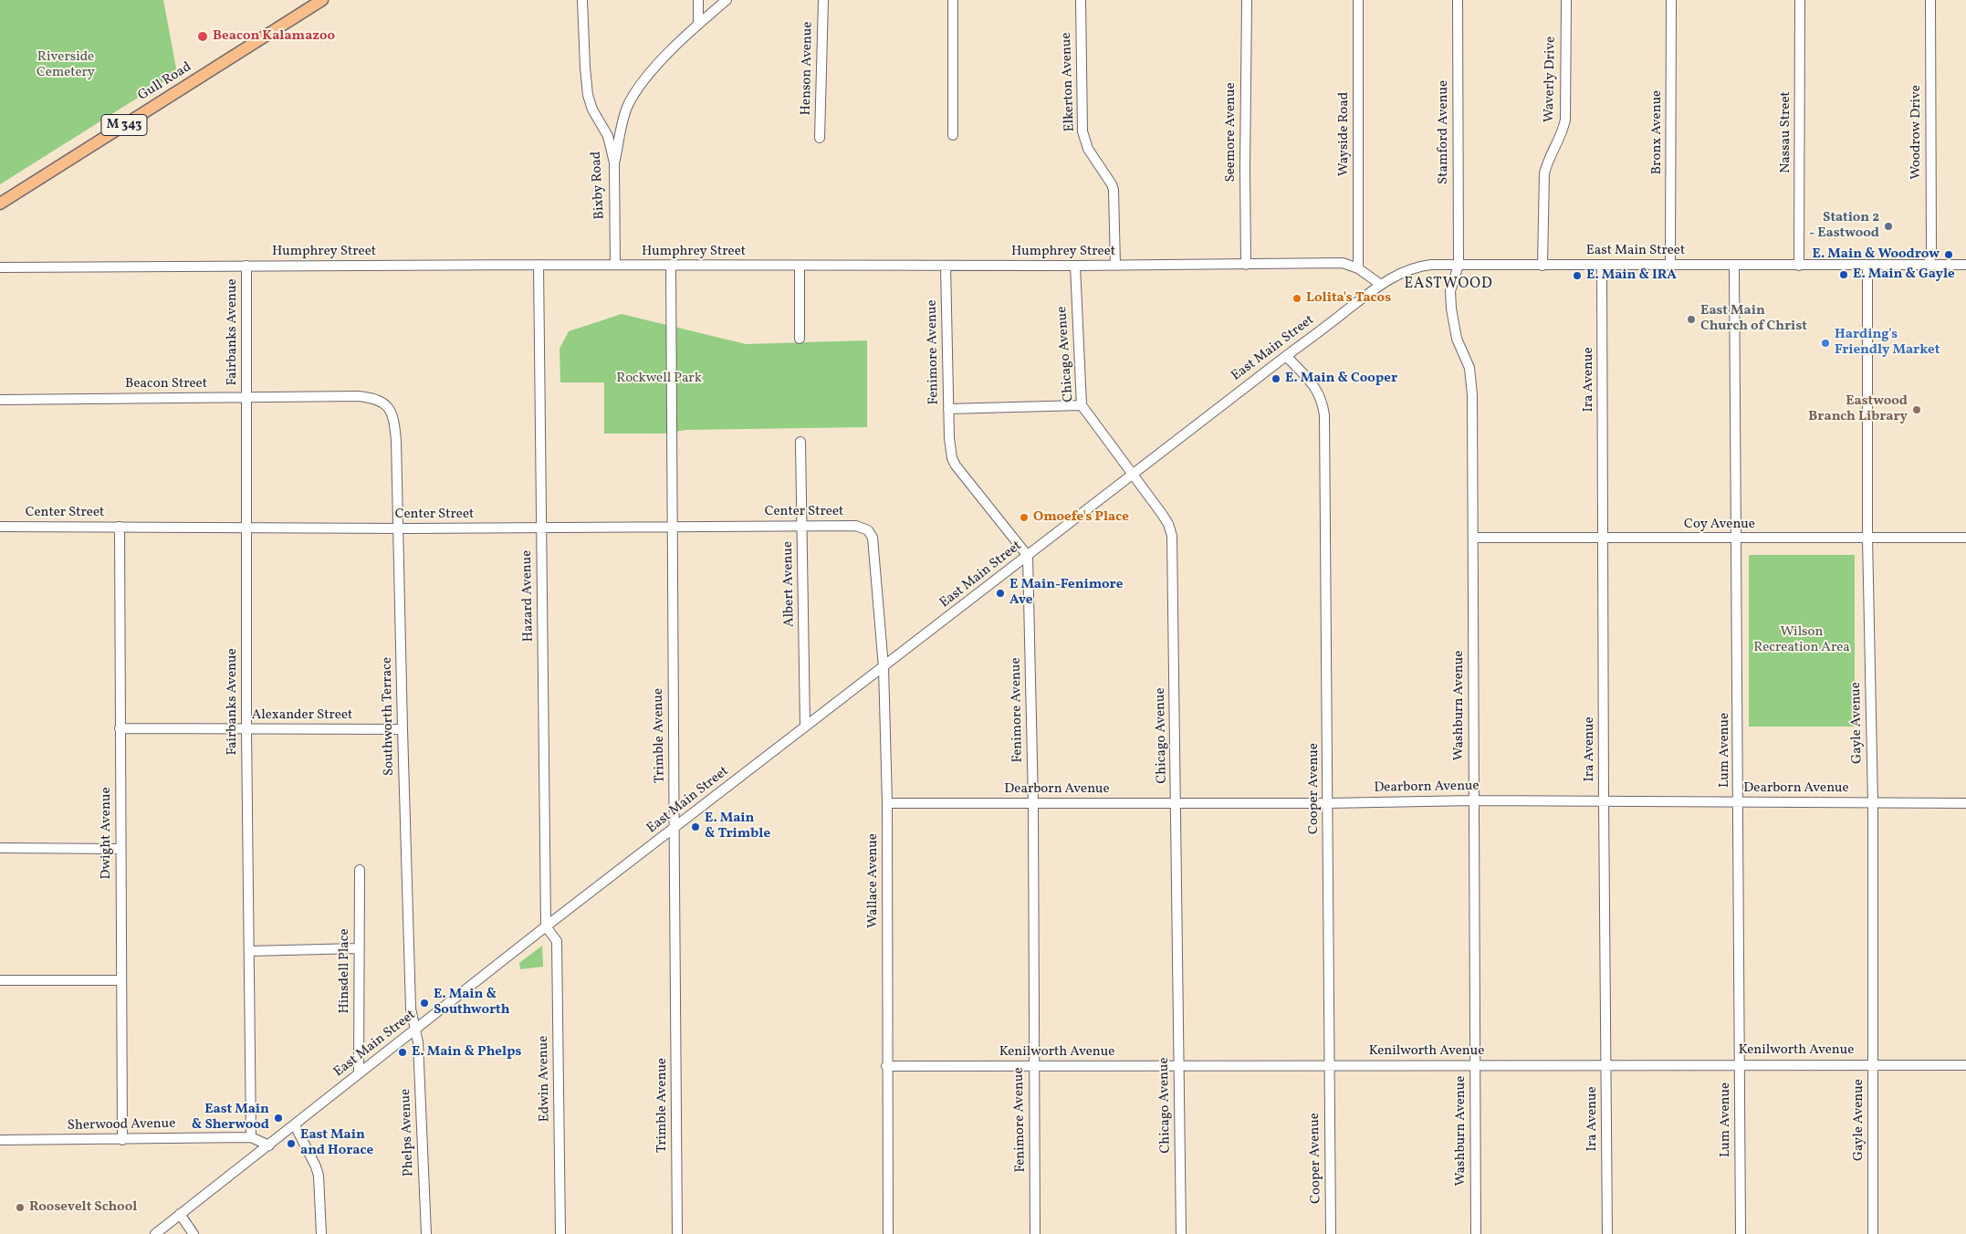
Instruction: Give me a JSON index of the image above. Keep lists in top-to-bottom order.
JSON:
{
  "streets": {
    "main road": ["Gull Road", "M 343"],
    "street": [
      "Henson Avenue",
      "Waverly Drive",
      "Elkerton Avenue",
      "Seemore Avenue",
      "Stamford Avenue",
      "Bronx Avenue",
      "Nassau Street",
      "Woodrow Drive",
      "Wayside Road",
      "Bixby Road",
      "East Main Street",
      "Humphrey Street",
      "Fairbanks Avenue",
      "Fenimore Avenue",
      "Chicago Avenue",
      "Ira Avenue",
      "Beacon Street",
      "Center Street",
      "Coy Avenue",
      "Albert Avenue",
      "Hazard Avenue",
      "Washburn Avenue",
      "Alexander Street",
      "Southworth Terrace",
      "Gayle Avenue",
      "Trimble Avenue",
      "Lum Avenue",
      "Dearborn Avenue",
      "Cooper Avenue",
      "Dwight Avenue",
      "Wallace Avenue",
      "Hinsdell Place",
      "Kenilworth Avenue",
      "Edwin Avenue",
      "Sherwood Avenue",
      "Phelps Avenue"
    ]
  },
  "crossings": [
    ["Waverly Drive", "East Main Street"],
    ["Elkerton Avenue", "Humphrey Street"],
    ["Seemore Avenue", "Humphrey Street"],
    ["Stamford Avenue", "East Main Street"],
    ["Stamford Avenue", "Washburn Avenue"],
    ["Bronx Avenue", "East Main Street"],
    ["Nassau Street", "East Main Street"],
    ["Woodrow Drive", "East Main Street"],
    ["Wayside Road", "Humphrey Street"],
    ["Bixby Road", "Humphrey Street"],
    ["East Main Street", "Humphrey Street"],
    ["East Main Street", "Fenimore Avenue"],
    ["East Main Street", "Chicago Avenue"],
    ["East Main Street", "Ira Avenue"],
    ["East Main Street", "Albert Avenue"],
    ["East Main Street", "Hazard Avenue"],
    ["East Main Street", "Washburn Avenue"],
    ["East Main Street", "Southworth Terrace"],
    ["East Main Street", "Gayle Avenue"],
    ["East Main Street", "Trimble Avenue"],
    ["East Main Street", "Lum Avenue"],
    ["East Main Street", "Cooper Avenue"],
    ["East Main Street", "Wallace Avenue"],
    ["East Main Street", "Hinsdell Place"],
    ["East Main Street", "Edwin Avenue"],
    ["East Main Street", "Sherwood Avenue"],
    ["East Main Street", "Phelps Avenue"],
    ["Humphrey Street", "Fairbanks Avenue"],
    ["Humphrey Street", "Fenimore Avenue"],
    ["Humphrey Street", "Chicago Avenue"],
    ["Humphrey Street", "Hazard Avenue"],
    ["Humphrey Street", "Trimble Avenue"],
    ["Fairbanks Avenue", "Beacon Street"],
    ["Fairbanks Avenue", "Center Street"],
    ["Fairbanks Avenue", "Alexander Street"],
    ["Fairbanks Avenue", "Sherwood Avenue"],
    ["Fenimore Avenue", "Dearborn Avenue"],
    ["Fenimore Avenue", "Kenilworth Avenue"],
    ["Chicago Avenue", "Dearborn Avenue"],
    ["Chicago Avenue", "Kenilworth Avenue"],
    ["Ira Avenue", "Coy Avenue"],
    ["Ira Avenue", "Dearborn Avenue"],
    ["Ira Avenue", "Kenilworth Avenue"],
    ["Beacon Street", "Southworth Terrace"],
    ["Center Street", "Albert Avenue"],
    ["Center Street", "Hazard Avenue"],
    ["Center Street", "Southworth Terrace"],
    ["Center Street", "Trimble Avenue"],
    ["Center Street", "Dwight Avenue"],
    ["Center Street", "Wallace Avenue"],
    ["Coy Avenue", "Washburn Avenue"],
    ["Coy Avenue", "Gayle Avenue"],
    ["Coy Avenue", "Lum Avenue"],
    ["Hazard Avenue", "Edwin Avenue"],
    ["Washburn Avenue", "Dearborn Avenue"],
    ["Washburn Avenue", "Kenilworth Avenue"],
    ["Alexander Street", "Southworth Terrace"],
    ["Alexander Street", "Dwight Avenue"],
    ["Southworth Terrace", "Phelps Avenue"],
    ["Gayle Avenue", "Dearborn Avenue"],
    ["Gayle Avenue", "Kenilworth Avenue"],
    ["Lum Avenue", "Dearborn Avenue"],
    ["Lum Avenue", "Kenilworth Avenue"],
    ["Dearborn Avenue", "Cooper Avenue"],
    ["Dearborn Avenue", "Wallace Avenue"],
    ["Cooper Avenue", "Kenilworth Avenue"],
    ["Dwight Avenue", "Sherwood Avenue"],
    ["Wallace Avenue", "Kenilworth Avenue"]
  ],
  "districts": ["EASTWOOD"],
  "parks": ["Riverside Cemetery", "Rockwell Park", "Wilson Recreation Area"],
  "places": [
    "Beacon Kalamazoo",
    "Station 2 - Eastwood",
    "E. Main & Woodrow",
    "E. Main & Gayle",
    "E. Main & IRA",
    "Lolita's Tacos",
    "East Main Church of Christ",
    "Harding's Friendly Market",
    "E. Main & Cooper",
    "Eastwood Branch Library",
    "Omoefe's Place",
    "E Main-Fenimore Ave",
    "E. Main & Trimble",
    "E. Main & Southworth",
    "E. Main & Phelps",
    "East Main & Sherwood",
    "East Main and Horace",
    "Roosevelt School"
  ]
}
